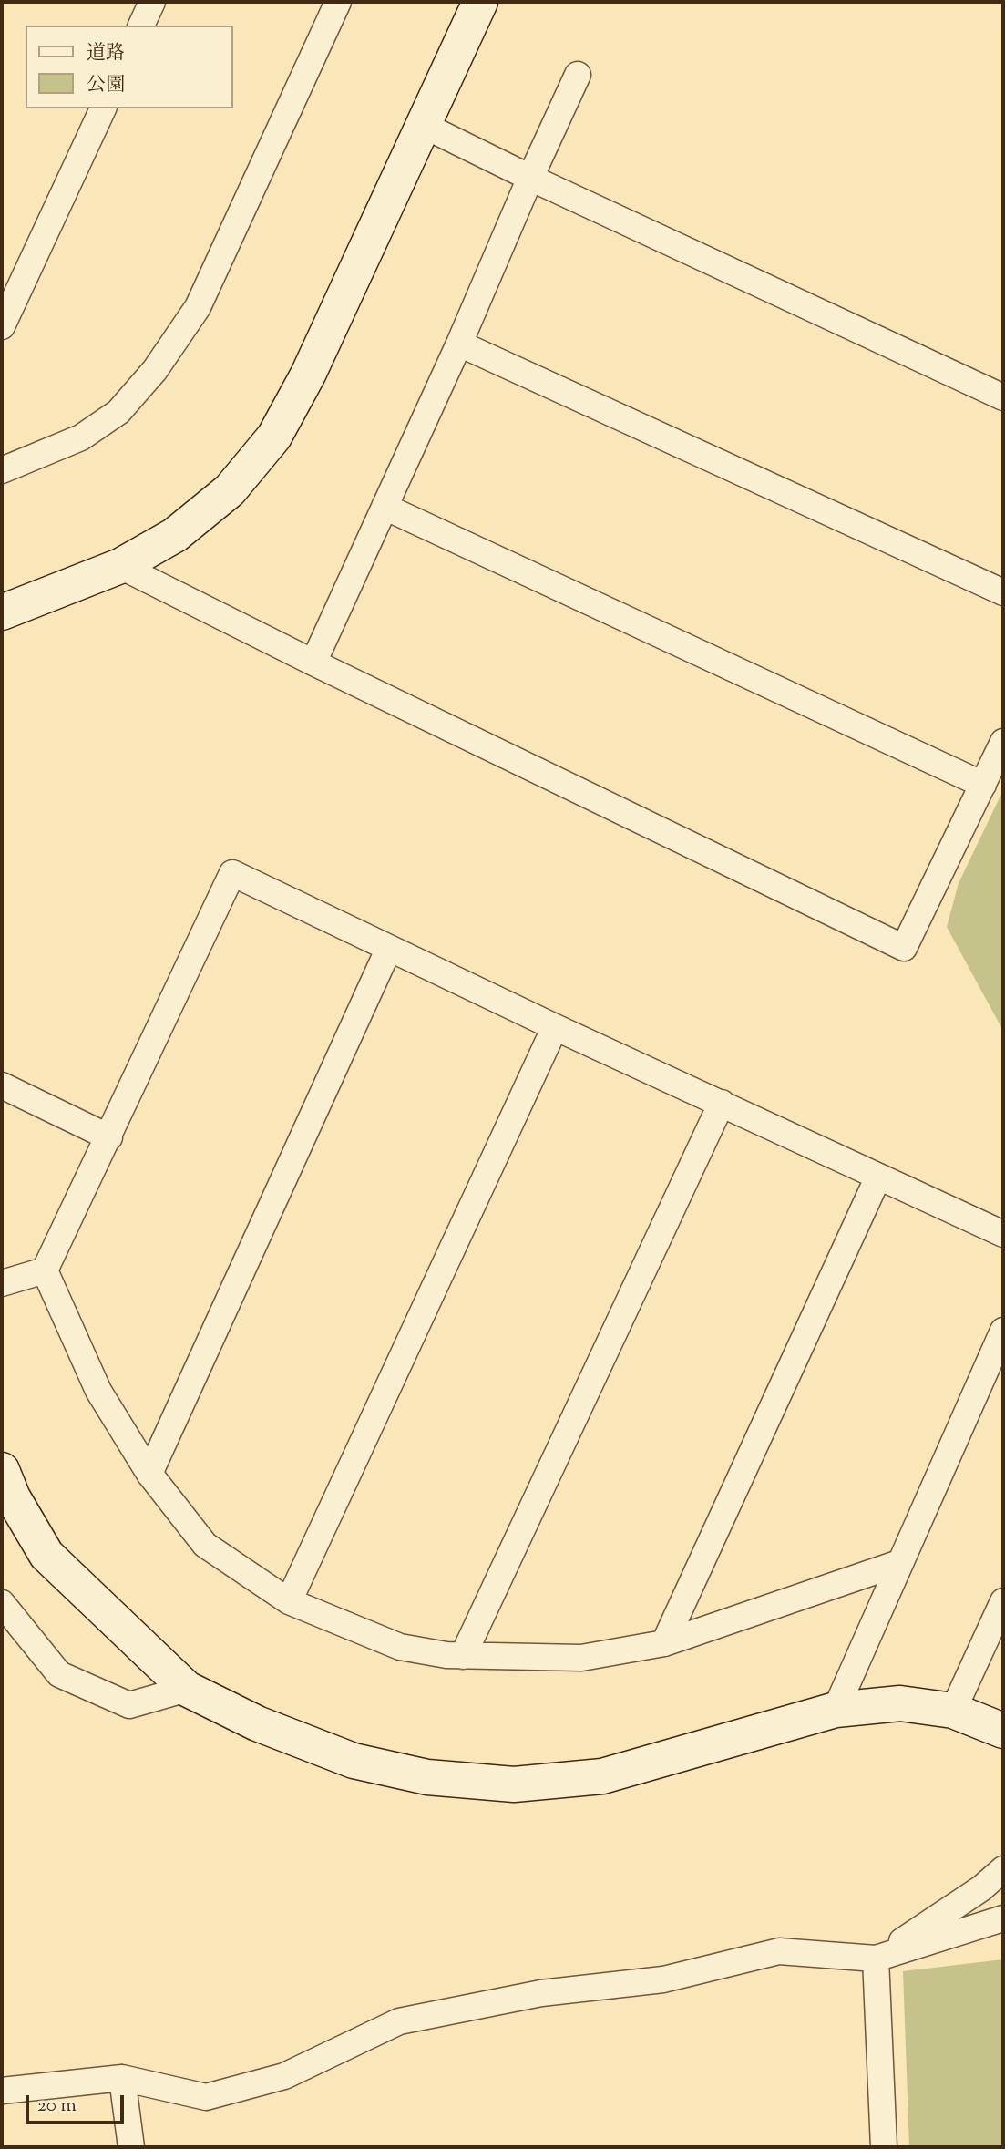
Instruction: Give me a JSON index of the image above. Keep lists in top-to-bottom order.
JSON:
{
  "legend": ["道路", "公園"],
  "scale_bar": "20 m"
}
